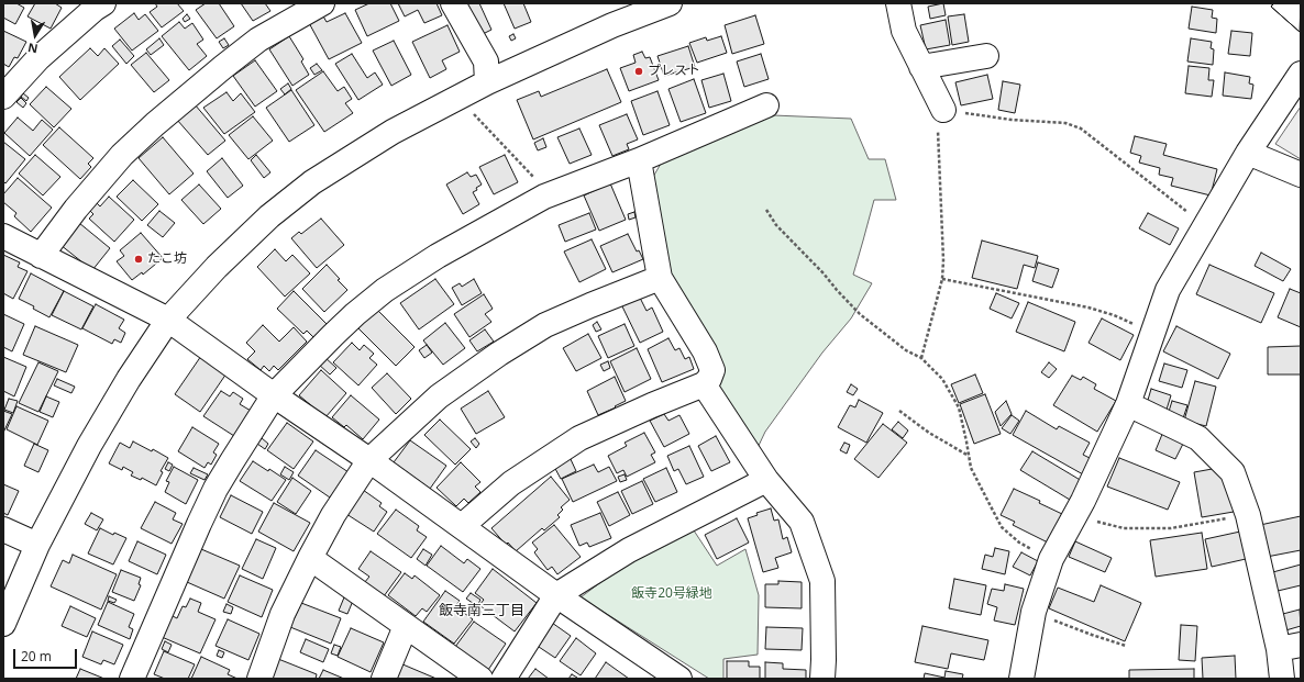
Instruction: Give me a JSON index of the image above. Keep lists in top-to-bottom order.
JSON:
{
  "districts": ["飯寺南三丁目"],
  "parks": ["飯寺20号緑地"],
  "places": ["プレスト", "たこ坊"],
  "scale_bar": "20 m",
  "north": "bottom"
}
